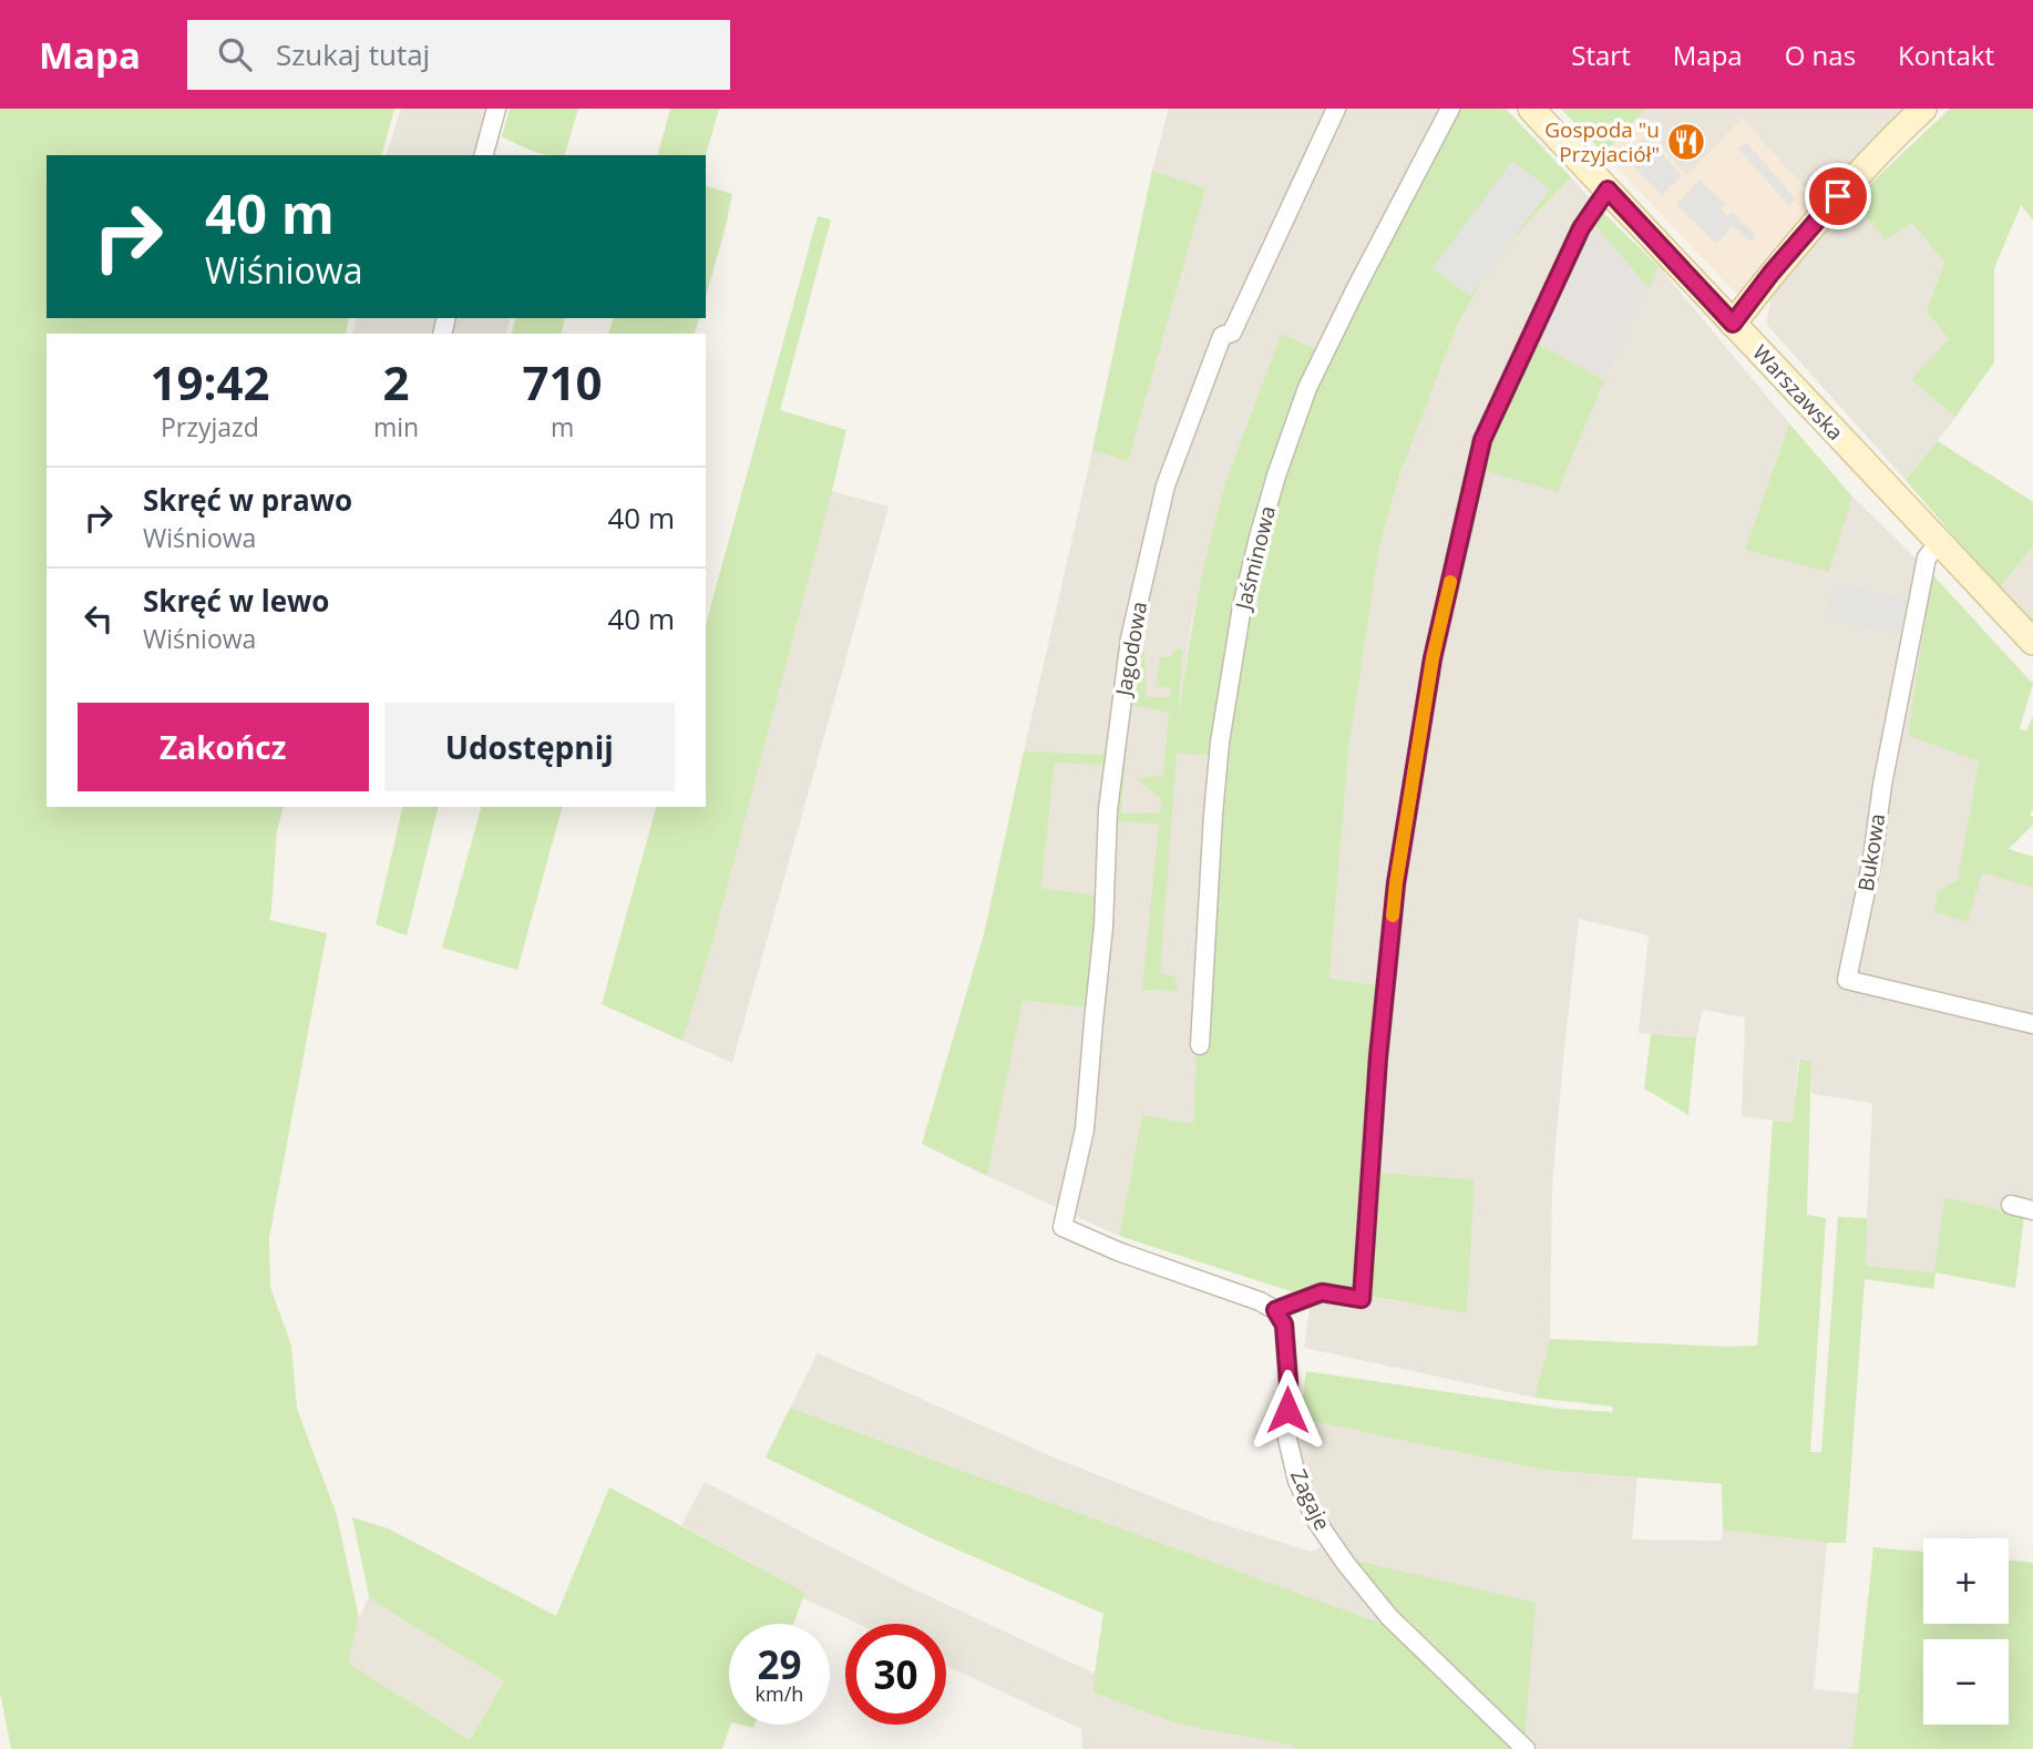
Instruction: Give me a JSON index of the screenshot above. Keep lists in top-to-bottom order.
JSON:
{
  "streets": {
    "main road": ["Warszawska"],
    "street": [
      "Jaśminowa",
      "Jagodowa",
      "Bukowa",
      "Zagaje"
    ]
  },
  "crossings": [
    ["Warszawska", "Bukowa"],
    ["Jagodowa", "Zagaje"]
  ],
  "places": {
    "restaurant": ["Gospoda \"u Przyjaciół\""]
  },
  "page": {
    "header": "Mapa",
    "search": "Szukaj tutaj",
    "nav": [
      "Start",
      "Mapa",
      "O nas",
      "Kontakt"
    ],
    "turn": ["40 m", "Wiśniowa"],
    "eta": [
      "19:42",
      "Przyjazd",
      "2",
      "min",
      "710",
      "m"
    ],
    "list": [
      {
        "name": "Skręć w prawo",
        "note": "Wiśniowa",
        "value": "40 m"
      },
      {
        "name": "Skręć w lewo",
        "note": "Wiśniowa",
        "value": "40 m"
      }
    ],
    "buttons": ["Zakończ", "Udostępnij"],
    "map_buttons": ["+", "−"],
    "speed": "29 km/h",
    "limit": "30"
  }
}
